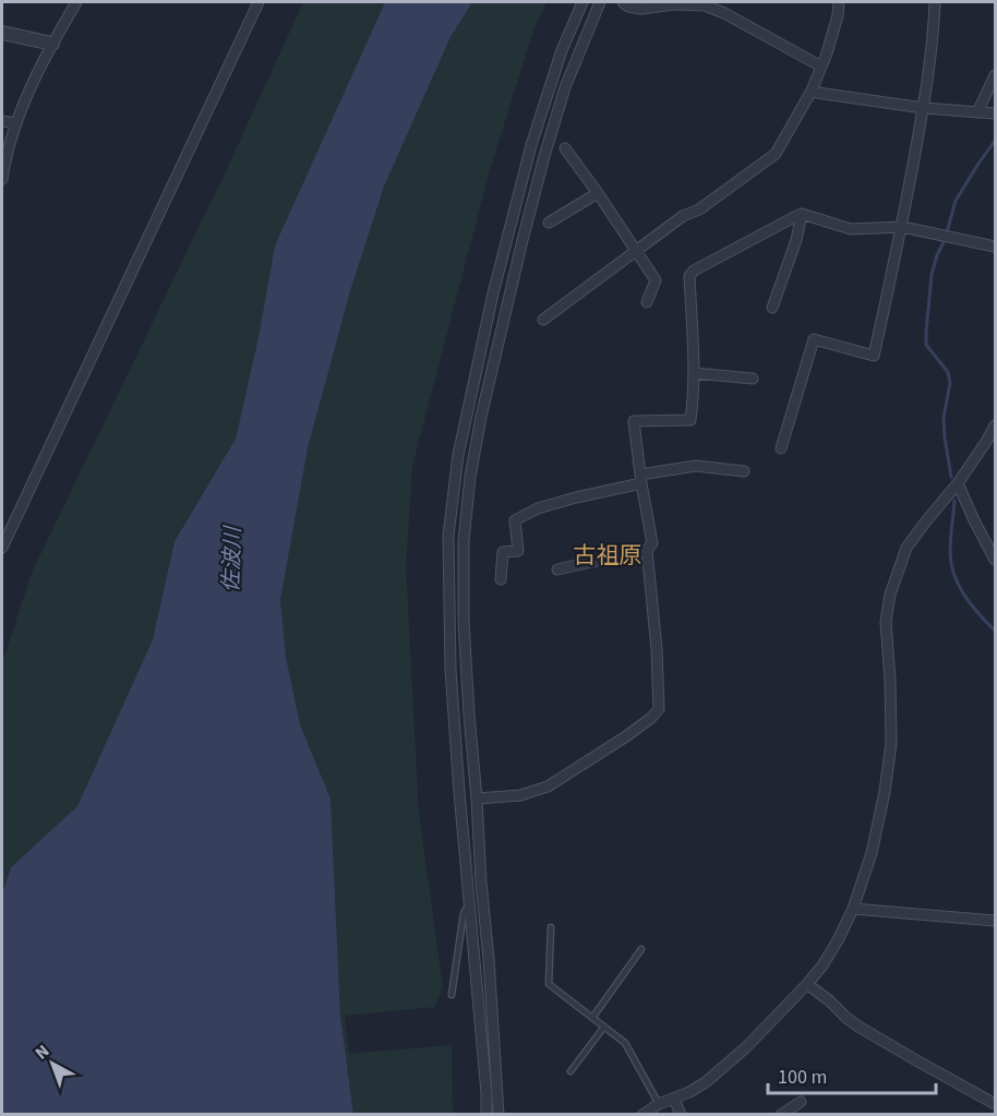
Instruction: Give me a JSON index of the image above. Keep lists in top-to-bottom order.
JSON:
{
  "districts": ["古祖原"],
  "water": ["佐波川"],
  "scale_bar": "100 m",
  "north": "top left"
}
